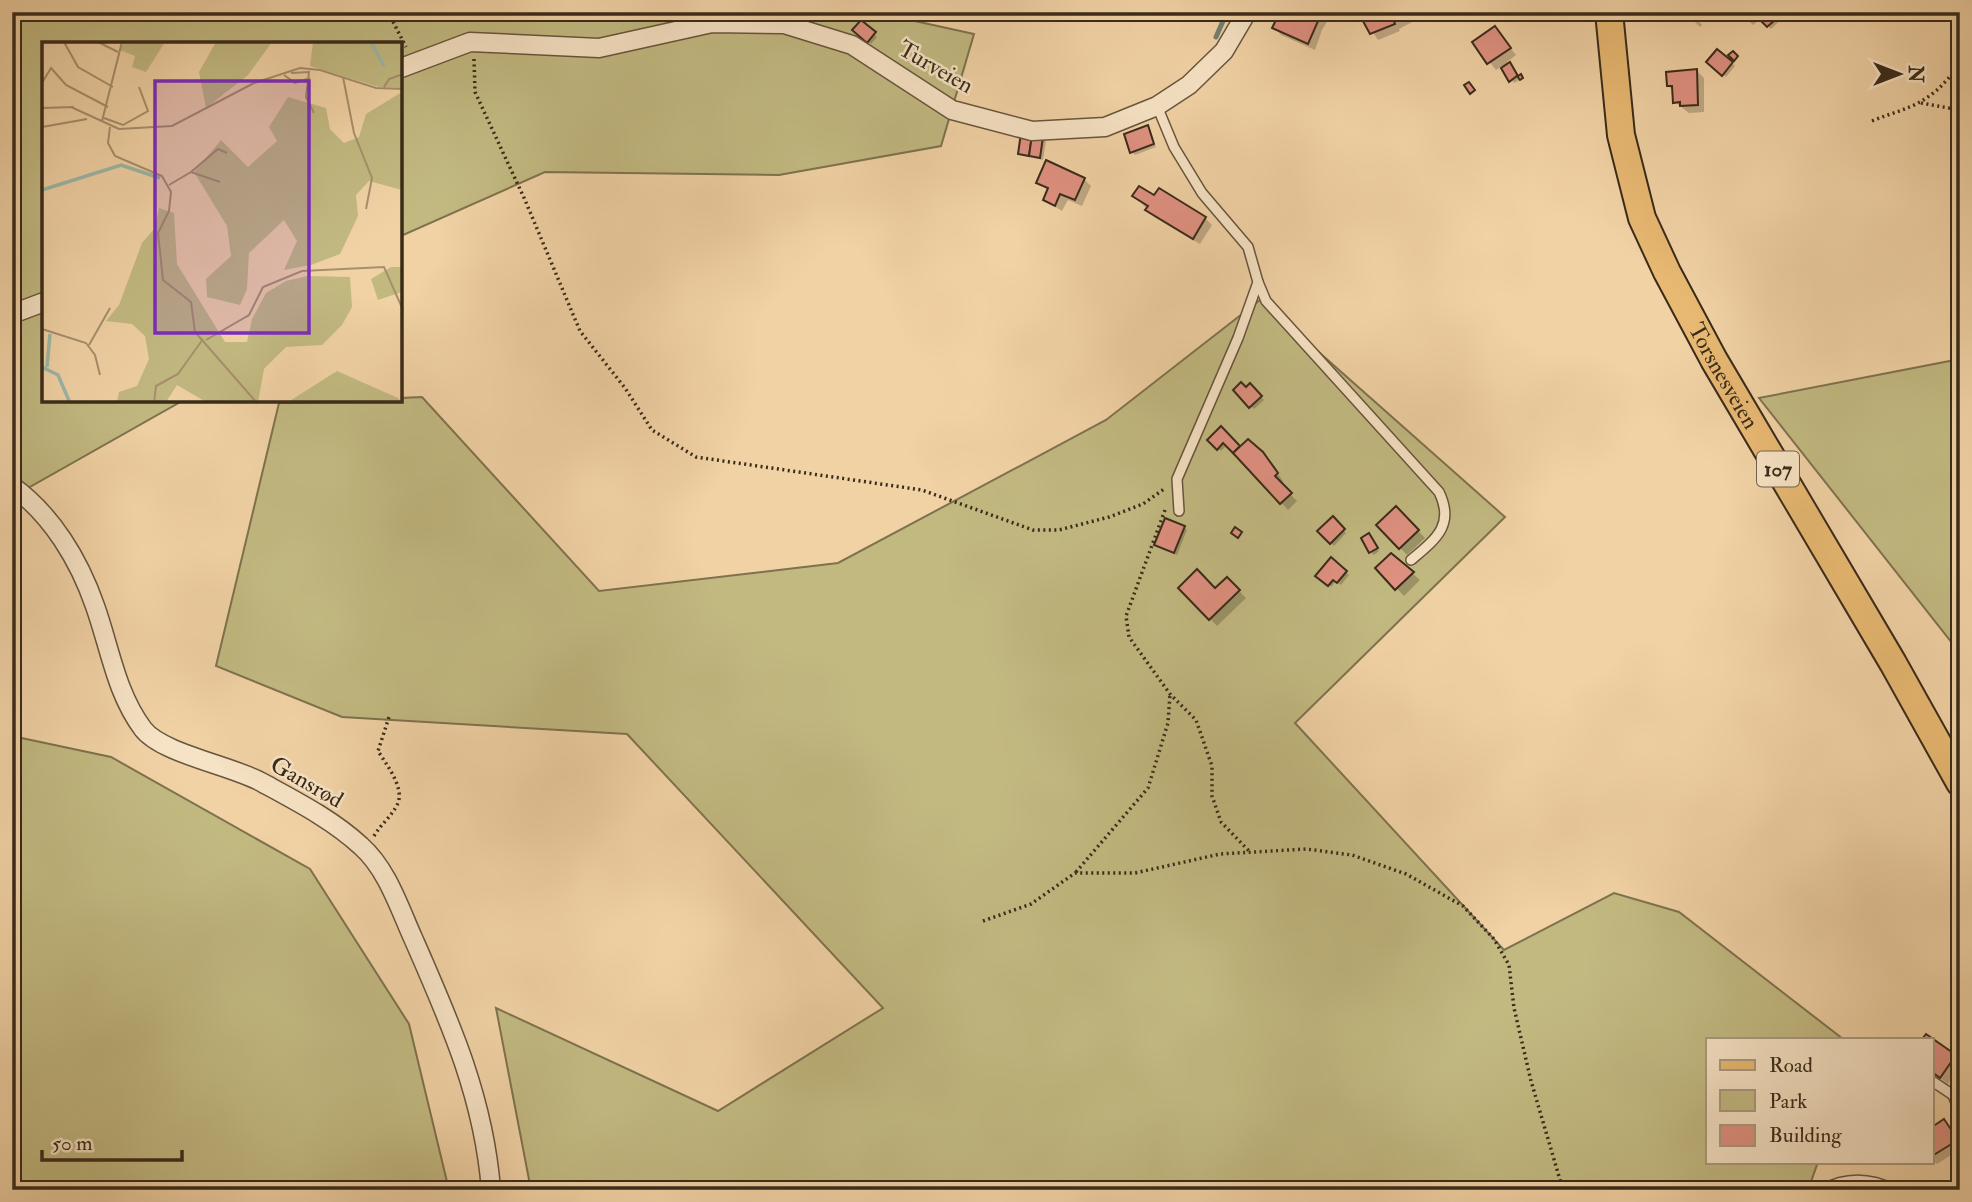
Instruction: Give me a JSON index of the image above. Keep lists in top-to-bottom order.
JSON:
{
  "streets": {
    "main road": ["Torsnesveien", "107"],
    "street": ["Turveien", "Gansrød"]
  },
  "legend": ["Road", "Park", "Building"],
  "scale_bar": "50 m",
  "north": "right"
}
